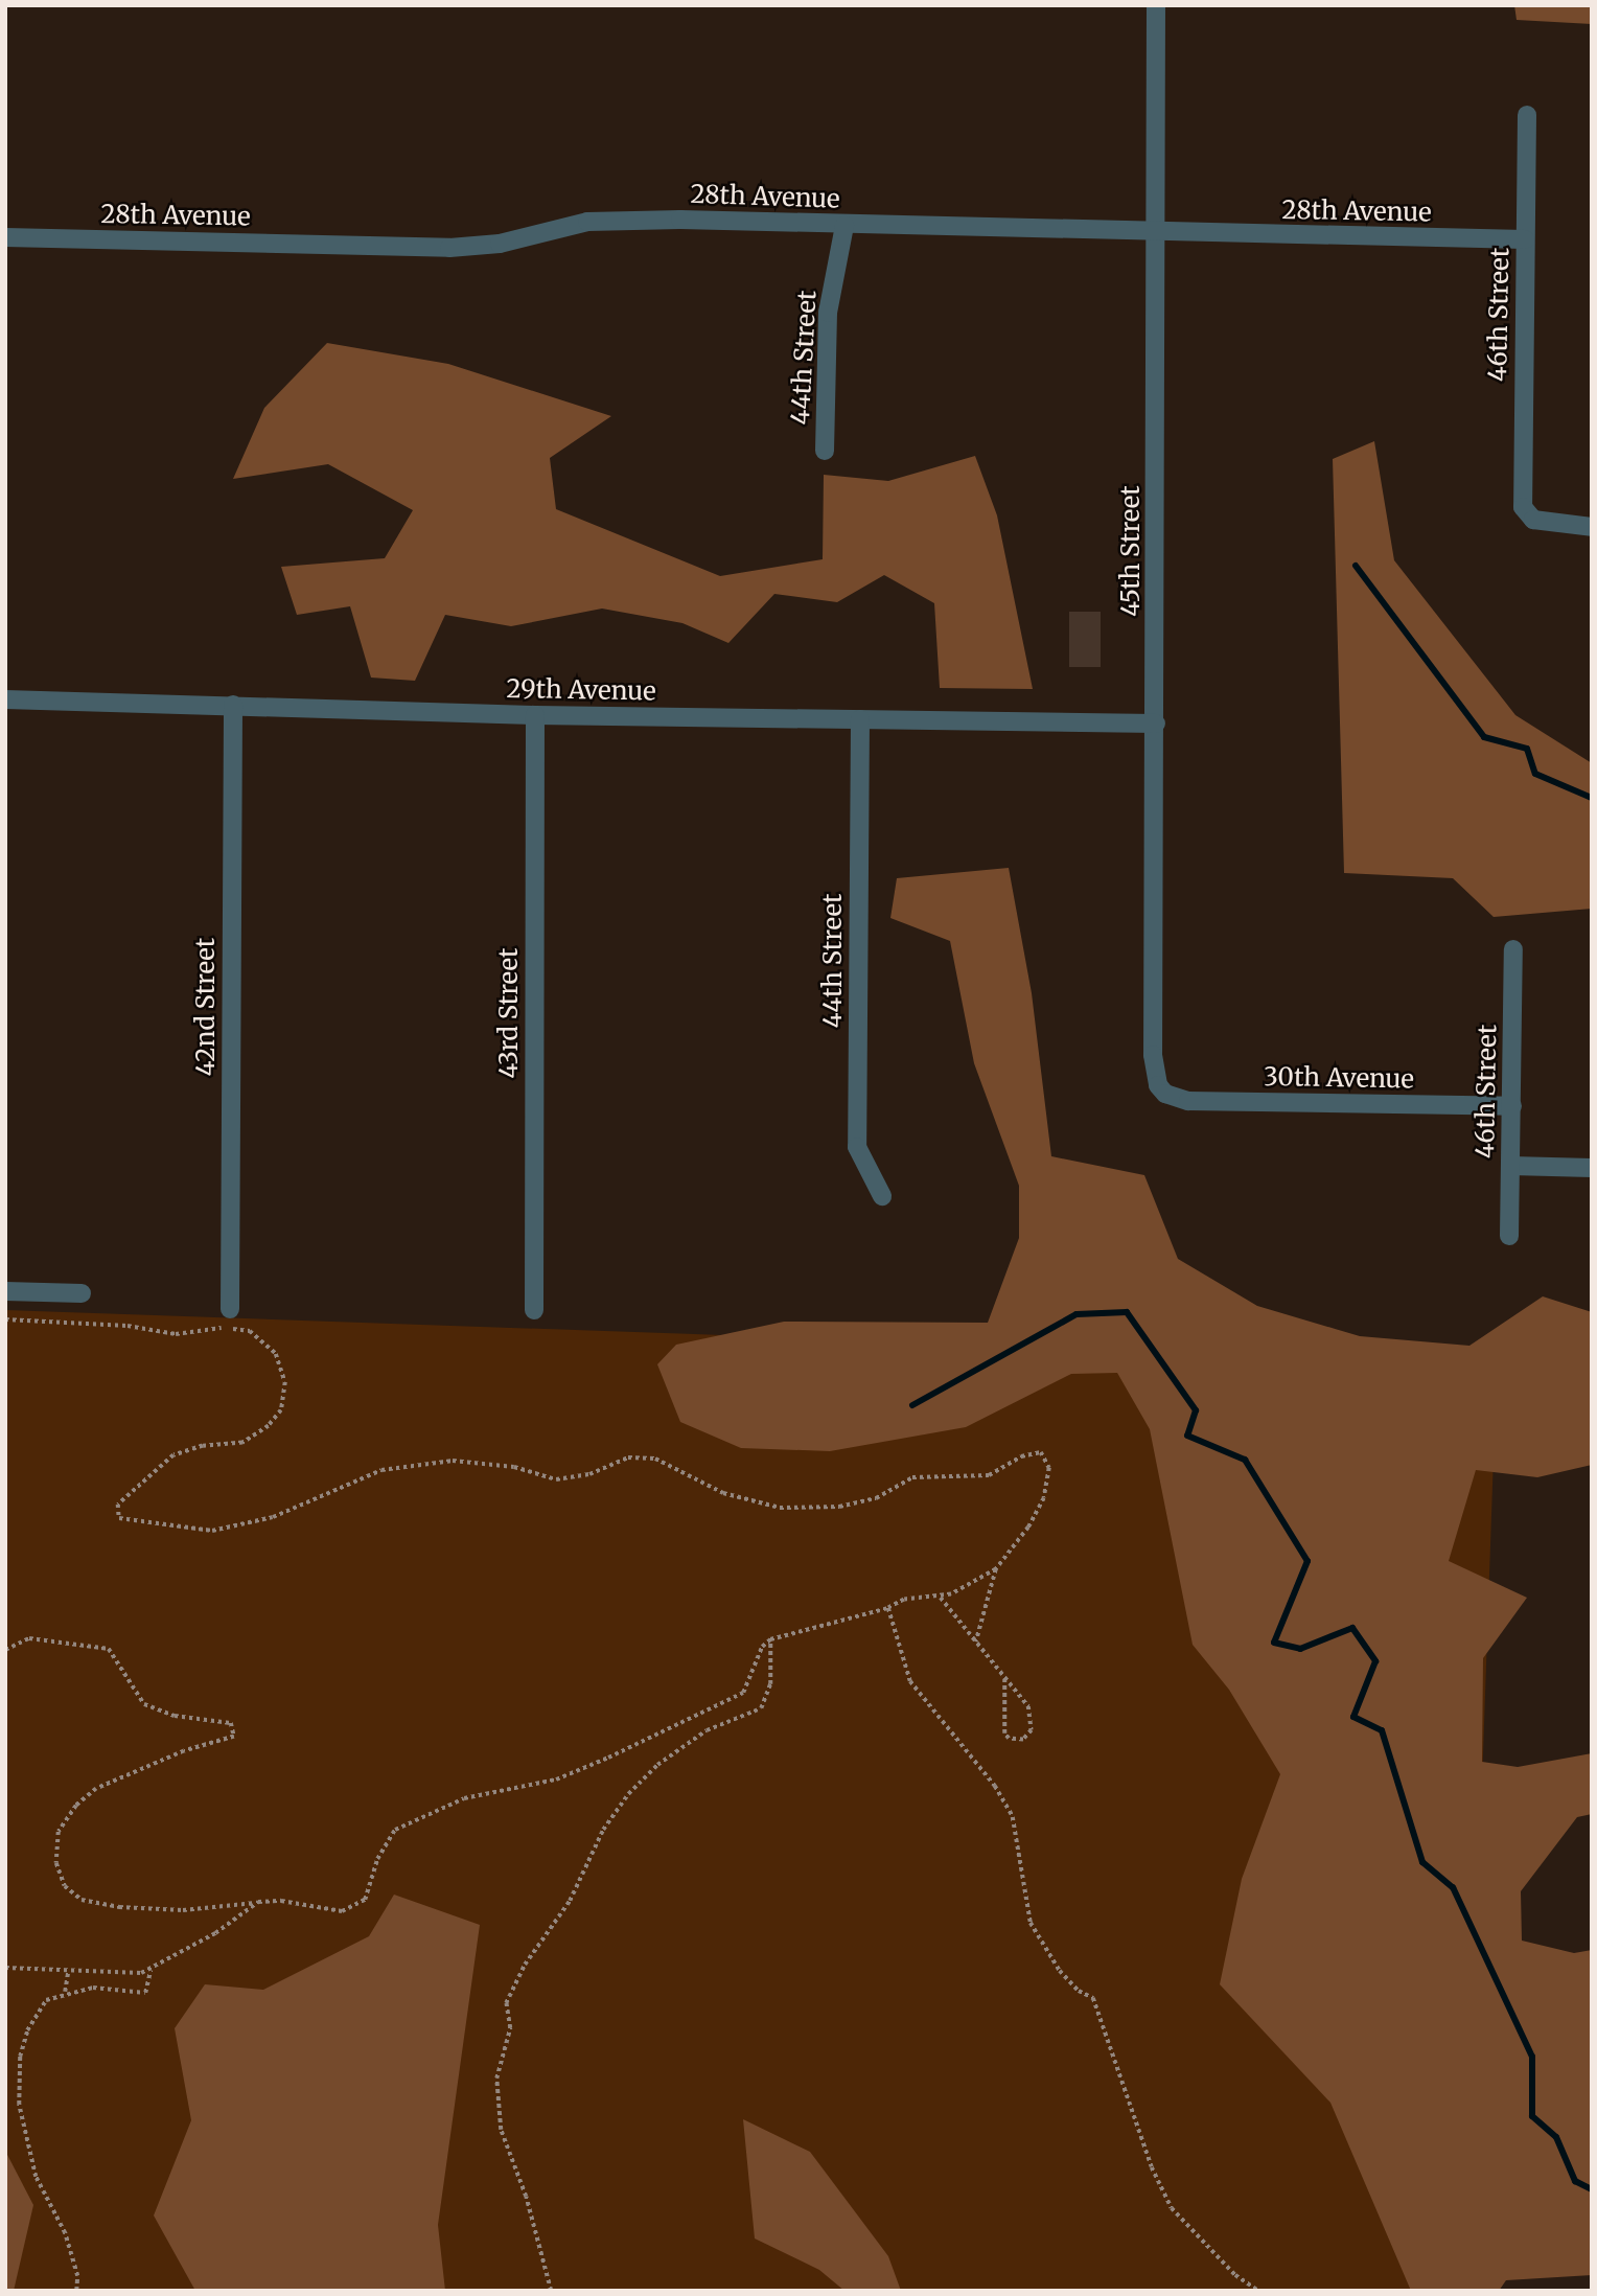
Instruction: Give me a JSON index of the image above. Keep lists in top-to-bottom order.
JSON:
{
  "streets": {
    "street": [
      "28th Avenue",
      "46th Street",
      "44th Street",
      "45th Street",
      "29th Avenue",
      "42nd Street",
      "43rd Street",
      "30th Avenue"
    ]
  },
  "crossings": [
    ["28th Avenue", "46th Street"],
    ["28th Avenue", "44th Street"],
    ["28th Avenue", "45th Street"],
    ["46th Street", "30th Avenue"],
    ["44th Street", "29th Avenue"],
    ["45th Street", "29th Avenue"],
    ["45th Street", "30th Avenue"],
    ["29th Avenue", "42nd Street"],
    ["29th Avenue", "43rd Street"]
  ]
}
